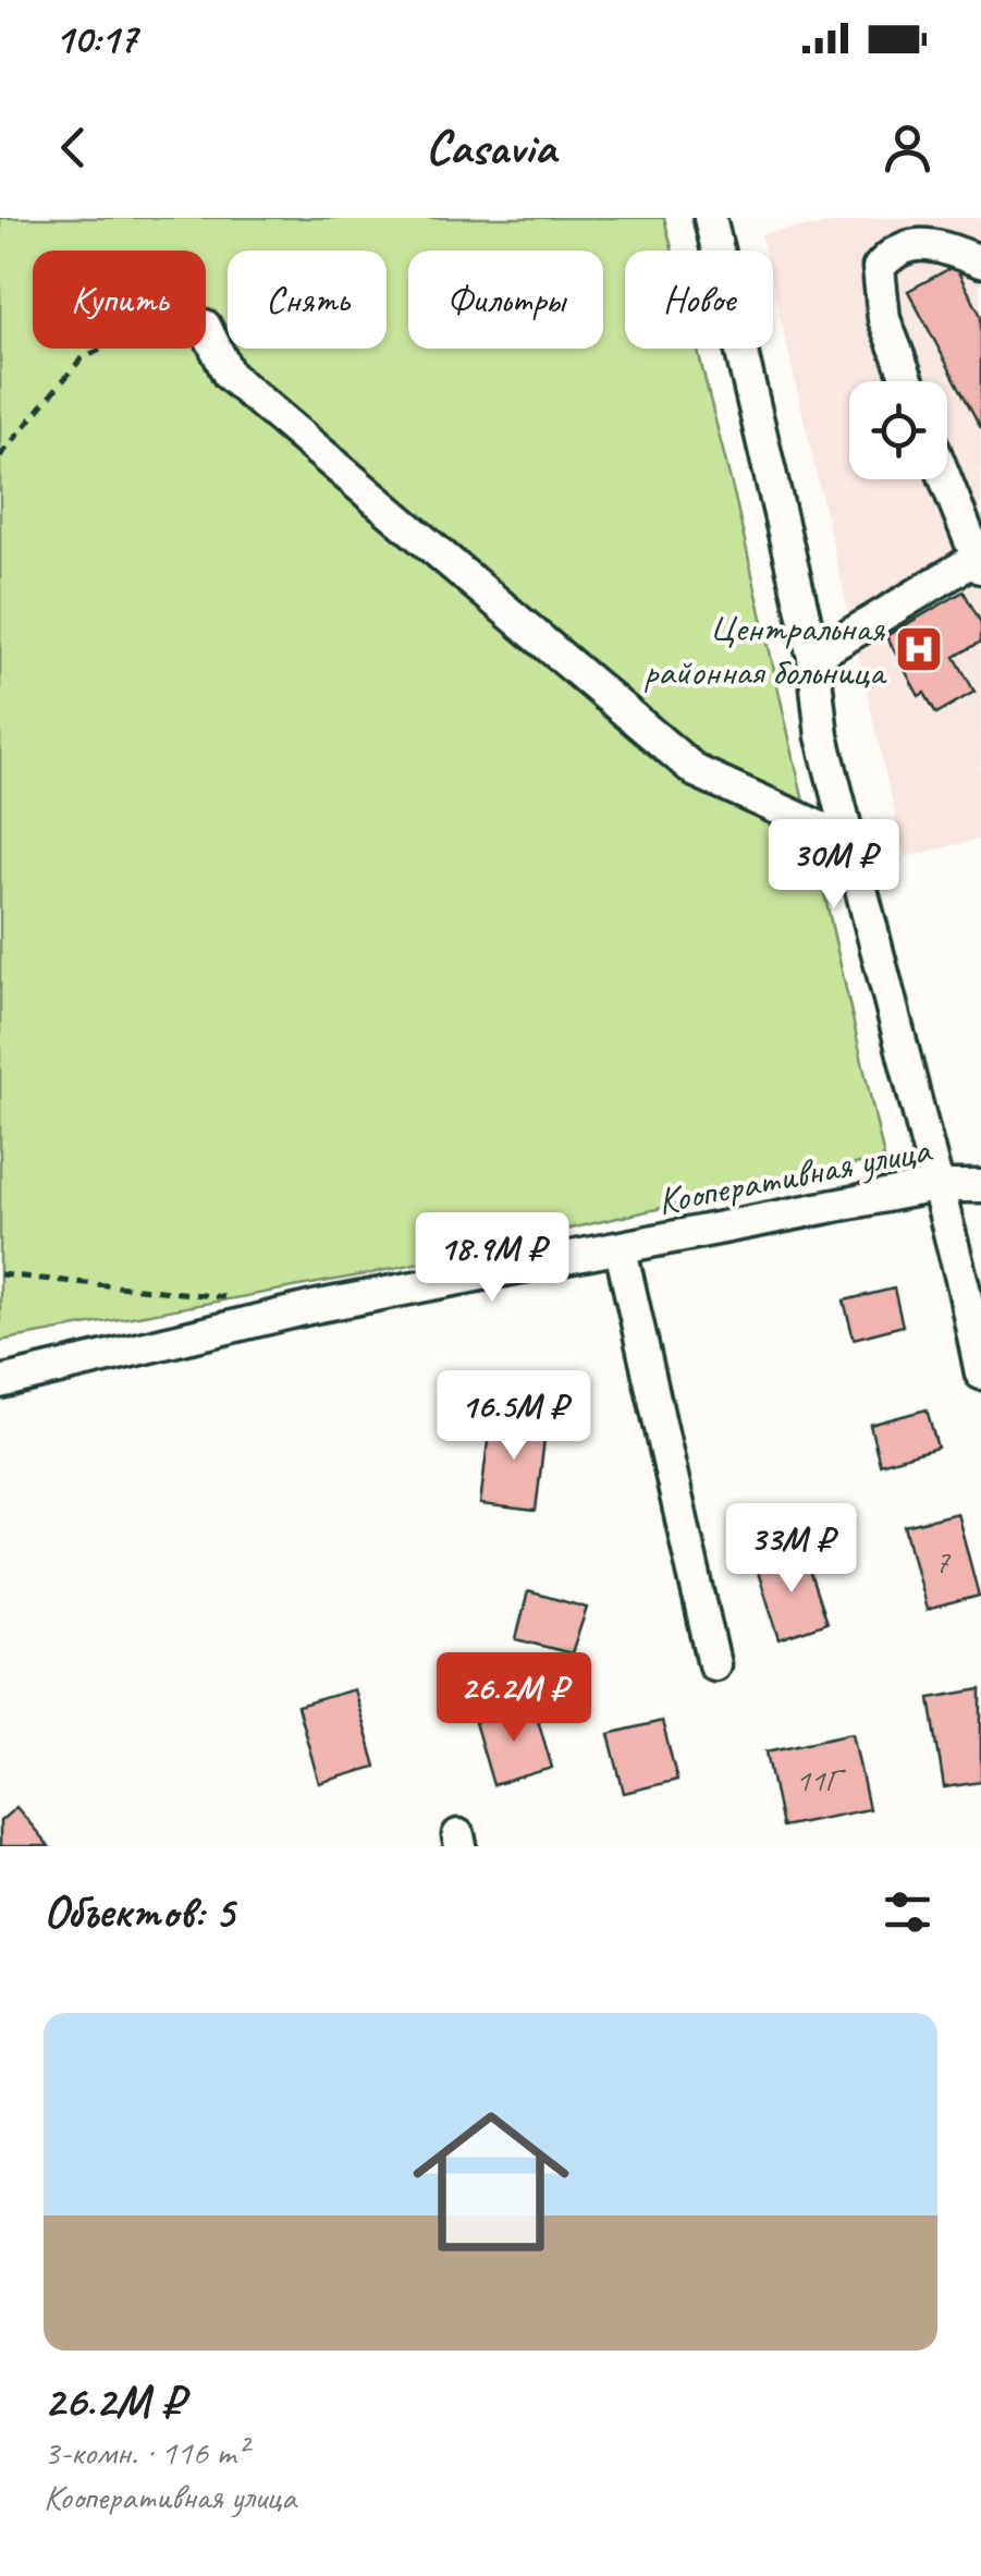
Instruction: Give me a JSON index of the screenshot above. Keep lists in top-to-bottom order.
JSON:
{
  "streets": {
    "street": ["Кооперативная улица"]
  },
  "places": {
    "hospital": ["Центральная районная больница"]
  },
  "house_numbers": ["7", "11Г"],
  "page": {
    "status": "10:17",
    "header": "Casavia",
    "chip": [
      "Купить",
      "Снять",
      "Фильтры",
      "Новое"
    ],
    "price": [
      "30M ₽",
      "18.9M ₽",
      "16.5M ₽",
      "33M ₽",
      "26.2M ₽"
    ],
    "heading": "Объектов: 5",
    "list": [
      {
        "name": "26.2M ₽",
        "note": "3-комн. · 116 m² · Кооперативная улица"
      }
    ]
  }
}
